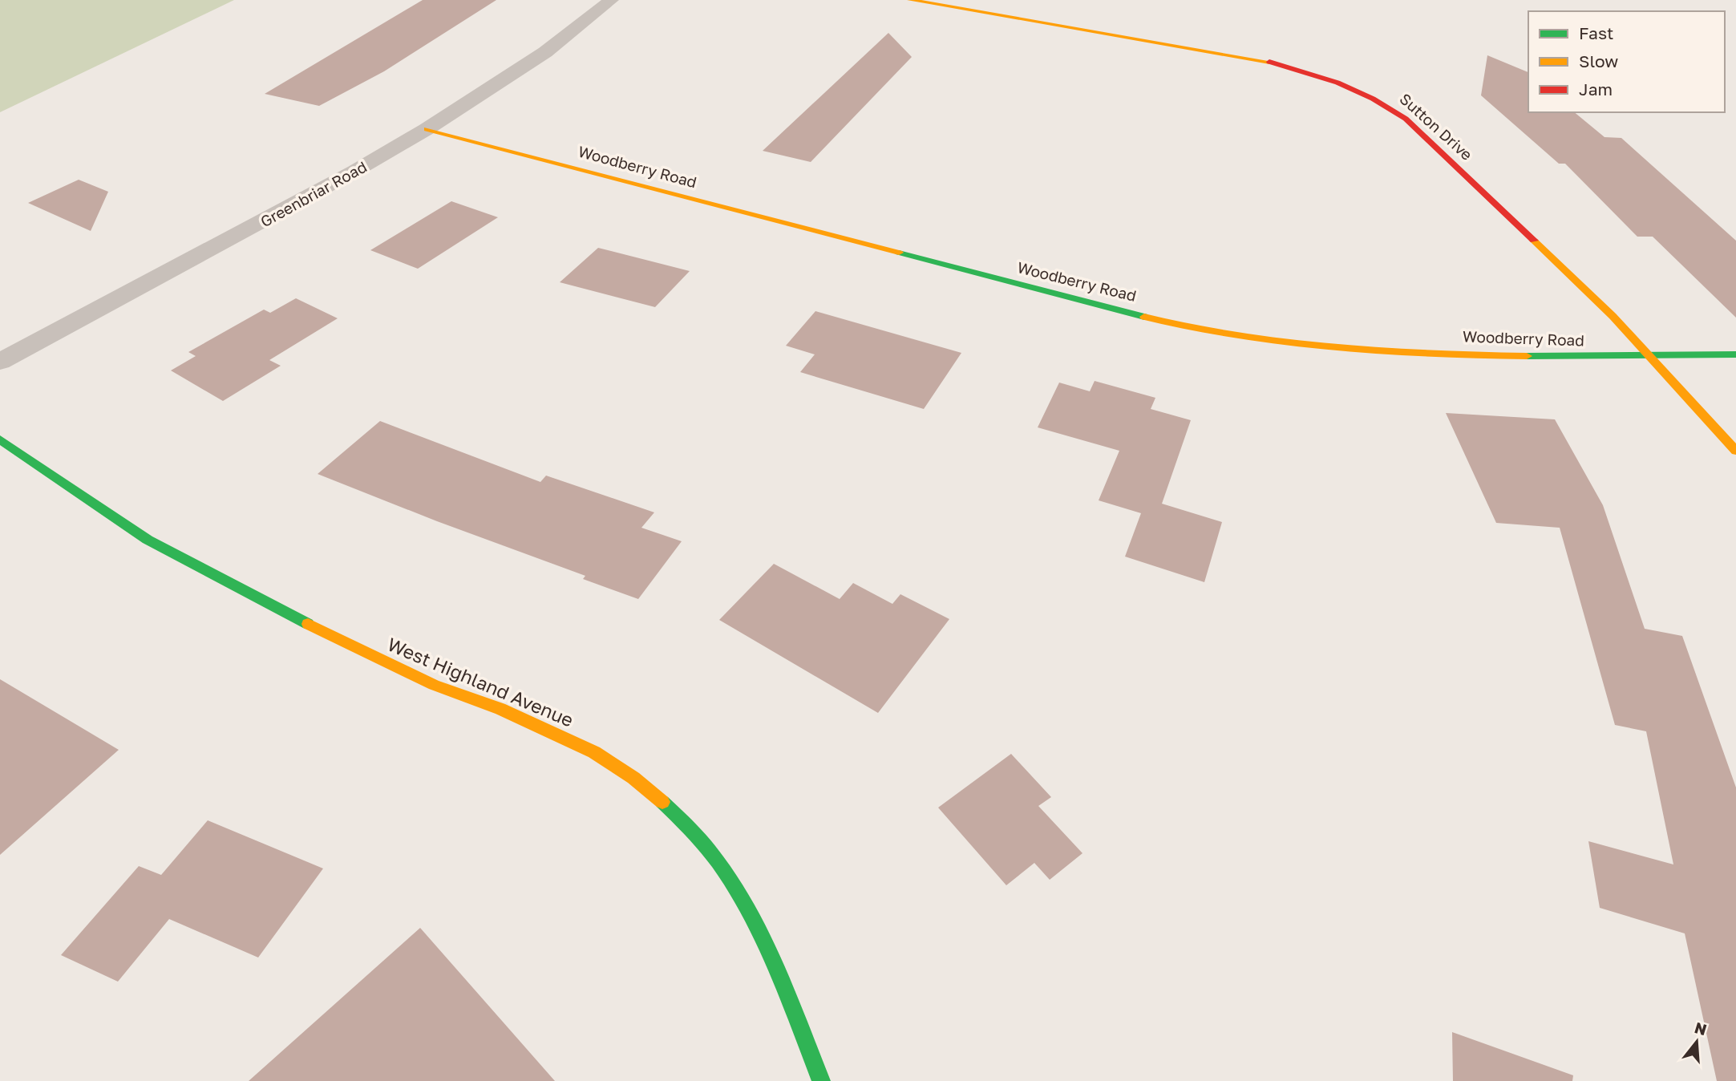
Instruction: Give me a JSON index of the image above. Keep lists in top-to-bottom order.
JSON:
{
  "streets": {
    "street": [
      "Sutton Drive",
      "Woodberry Road",
      "Greenbriar Road",
      "West Highland Avenue"
    ]
  },
  "crossings": [
    ["Sutton Drive", "Woodberry Road"],
    ["Woodberry Road", "Greenbriar Road"]
  ],
  "legend": ["Fast", "Slow", "Jam"],
  "north": "top"
}
